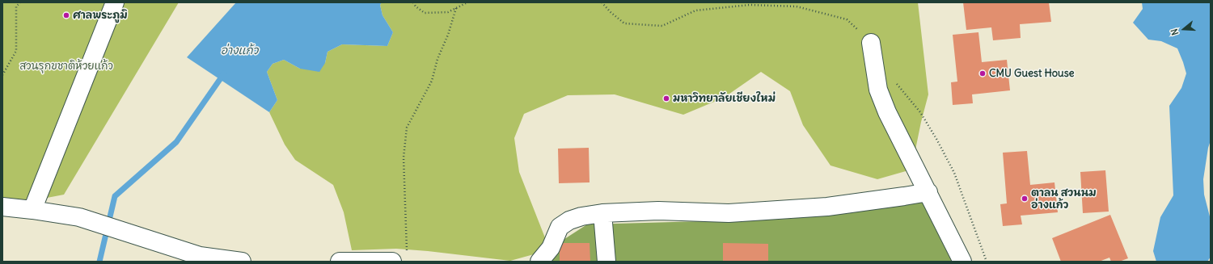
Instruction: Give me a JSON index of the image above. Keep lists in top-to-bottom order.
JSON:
{
  "water": ["อ่างแก้ว"],
  "parks": ["สวนรุกขชาติห้วยแก้ว"],
  "places": [
    "ศาลพระภูมิ",
    "CMU Guest House",
    "มหาวิทยาลัยเชียงใหม่",
    "ตาลน สวนนม อ่างแก้ว"
  ],
  "north": "left"
}
